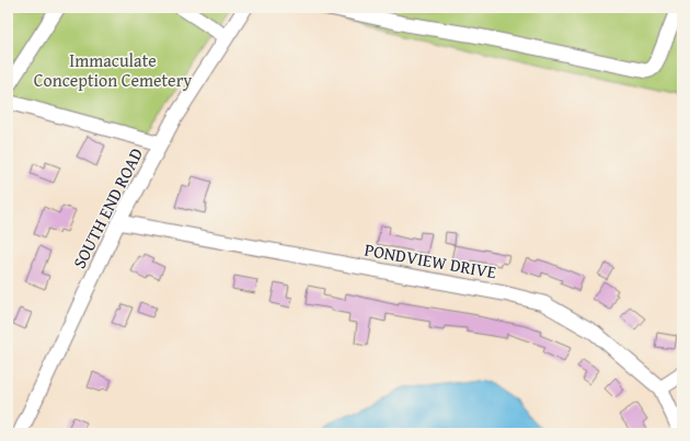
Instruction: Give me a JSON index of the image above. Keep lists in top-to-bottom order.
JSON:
{
  "streets": {
    "street": ["SOUTH END ROAD", "PONDVIEW DRIVE"]
  },
  "crossings": [
    ["SOUTH END ROAD", "PONDVIEW DRIVE"]
  ],
  "parks": ["Immaculate Conception Cemetery"]
}
